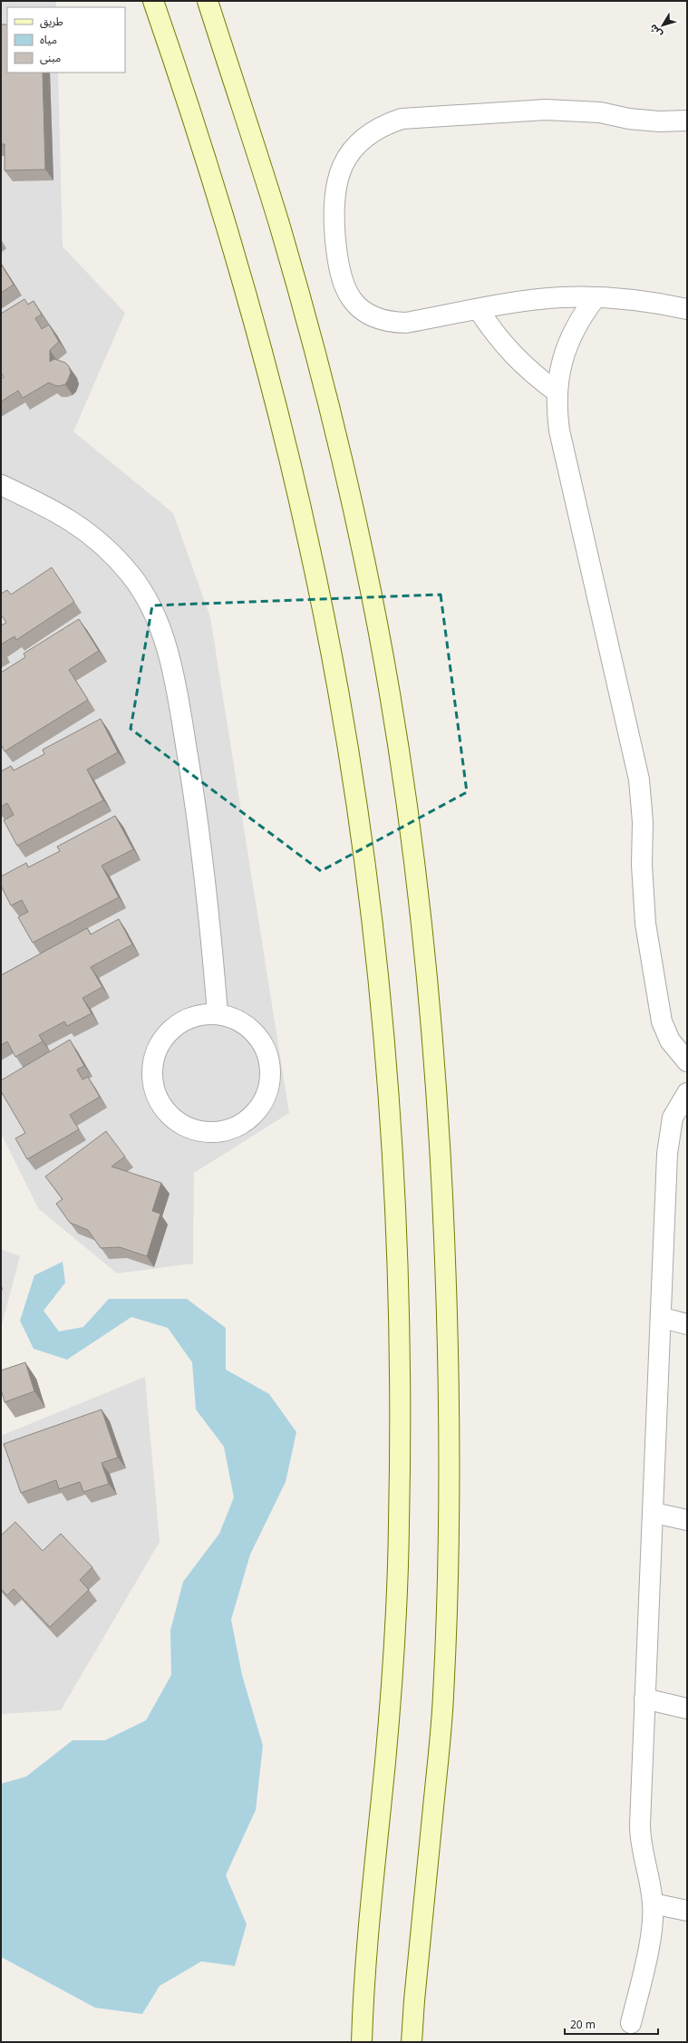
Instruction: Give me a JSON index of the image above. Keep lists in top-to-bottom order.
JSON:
{
  "legend": ["طريق", "مياه", "مبنى"],
  "scale_bar": "20 m",
  "north": "bottom left"
}
